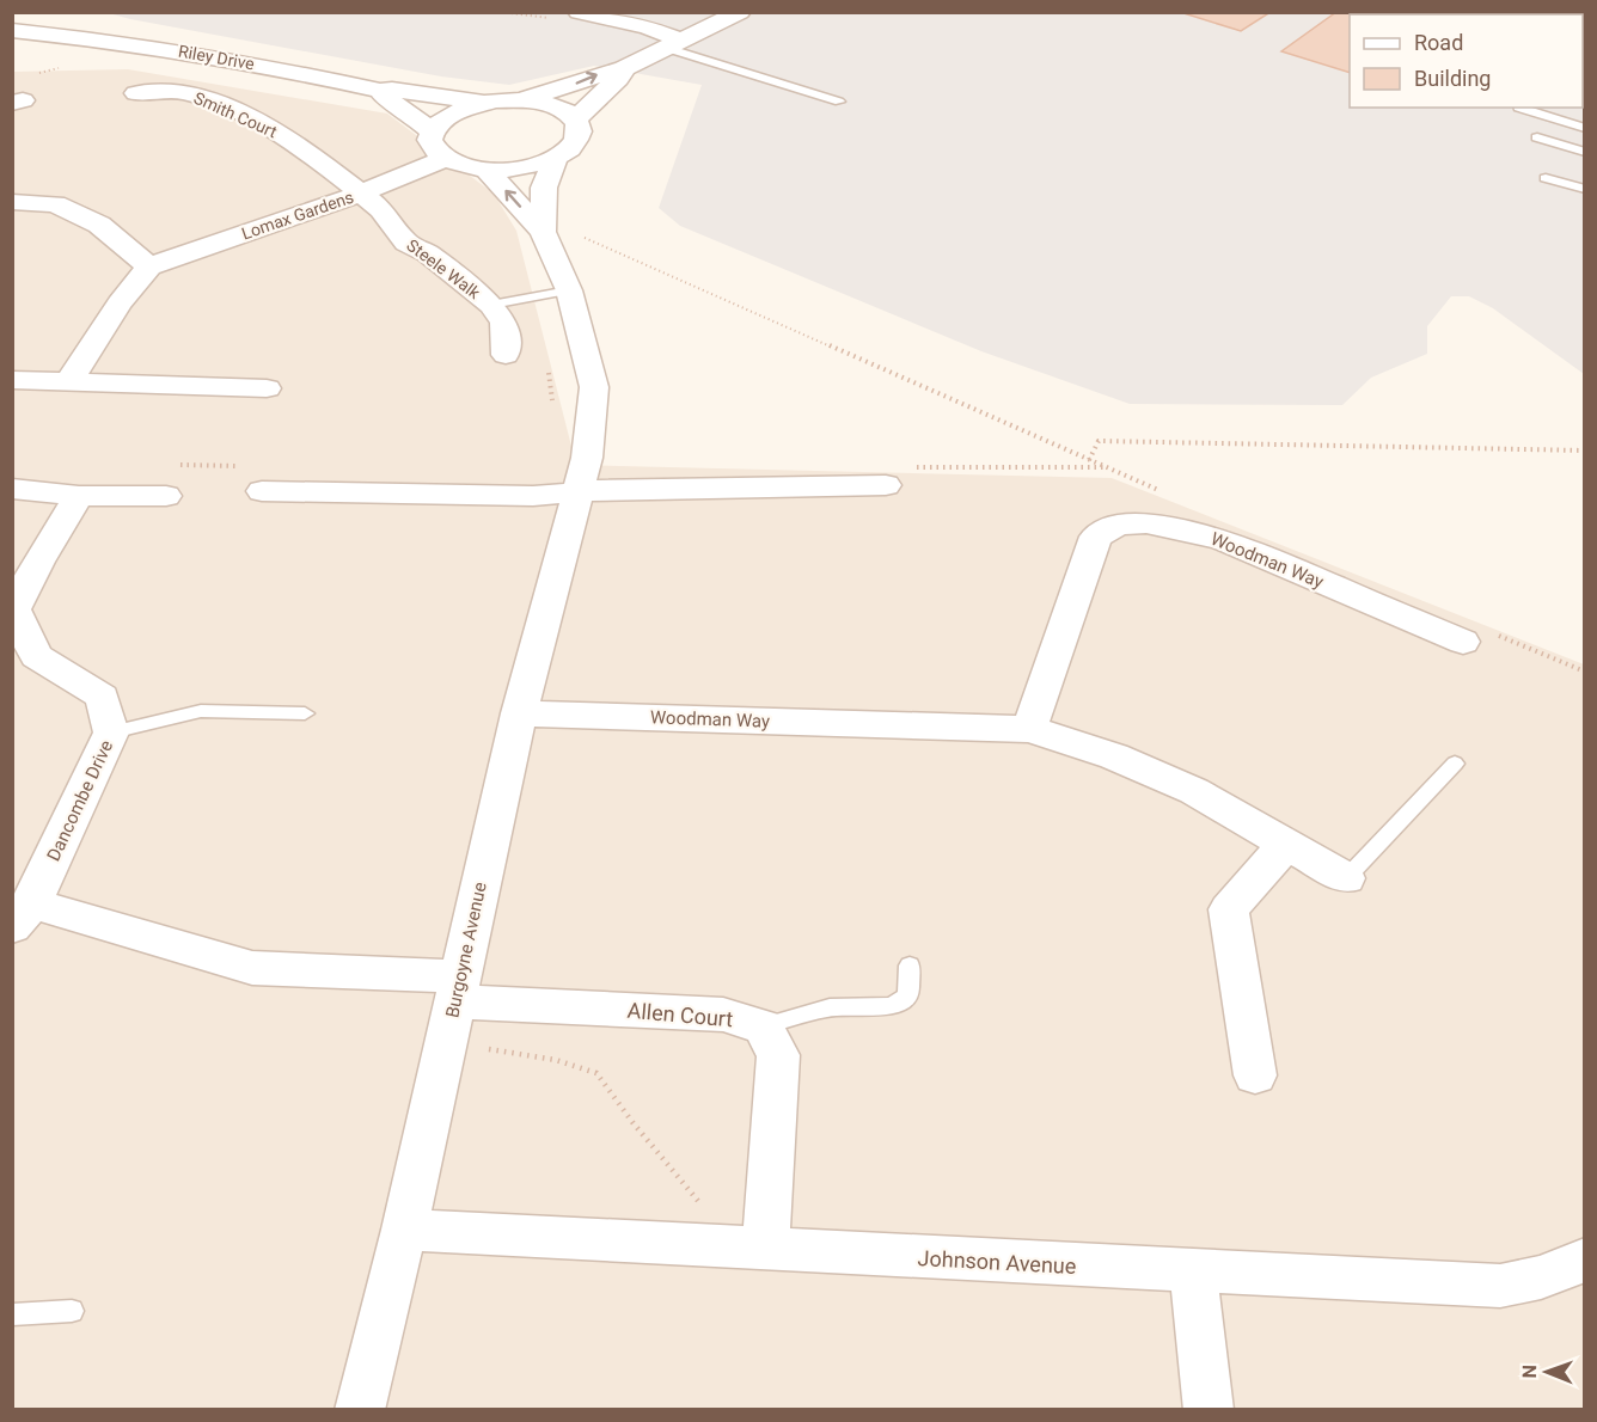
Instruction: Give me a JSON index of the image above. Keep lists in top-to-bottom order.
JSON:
{
  "streets": {
    "street": [
      "Riley Drive",
      "Smith Court",
      "Lomax Gardens",
      "Steele Walk",
      "Woodman Way",
      "Dancombe Drive",
      "Burgoyne Avenue",
      "Allen Court",
      "Johnson Avenue"
    ]
  },
  "crossings": [
    ["Smith Court", "Lomax Gardens"],
    ["Smith Court", "Steele Walk"],
    ["Lomax Gardens", "Steele Walk"],
    ["Woodman Way", "Burgoyne Avenue"],
    ["Dancombe Drive", "Burgoyne Avenue"],
    ["Dancombe Drive", "Allen Court"],
    ["Burgoyne Avenue", "Allen Court"],
    ["Burgoyne Avenue", "Johnson Avenue"]
  ],
  "legend": ["Road", "Building"],
  "north": "left"
}
